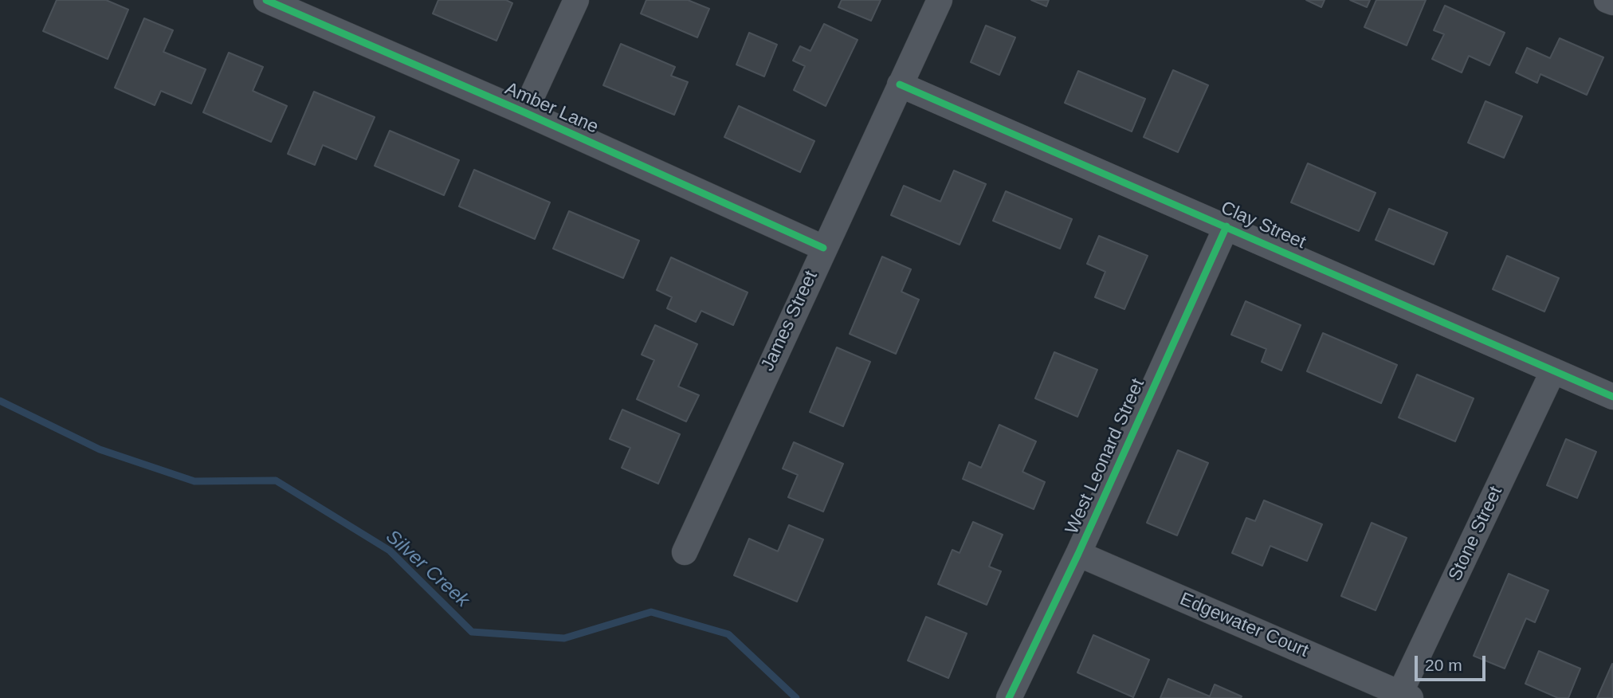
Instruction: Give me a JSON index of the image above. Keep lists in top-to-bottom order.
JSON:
{
  "streets": {
    "street": [
      "Amber Lane",
      "Clay Street",
      "James Street",
      "West Leonard Street",
      "Stone Street",
      "Edgewater Court"
    ]
  },
  "crossings": [
    ["Amber Lane", "James Street"],
    ["Clay Street", "James Street"],
    ["Clay Street", "West Leonard Street"],
    ["Clay Street", "Stone Street"],
    ["West Leonard Street", "Edgewater Court"],
    ["Stone Street", "Edgewater Court"]
  ],
  "water": ["Silver Creek"],
  "scale_bar": "20 m"
}
